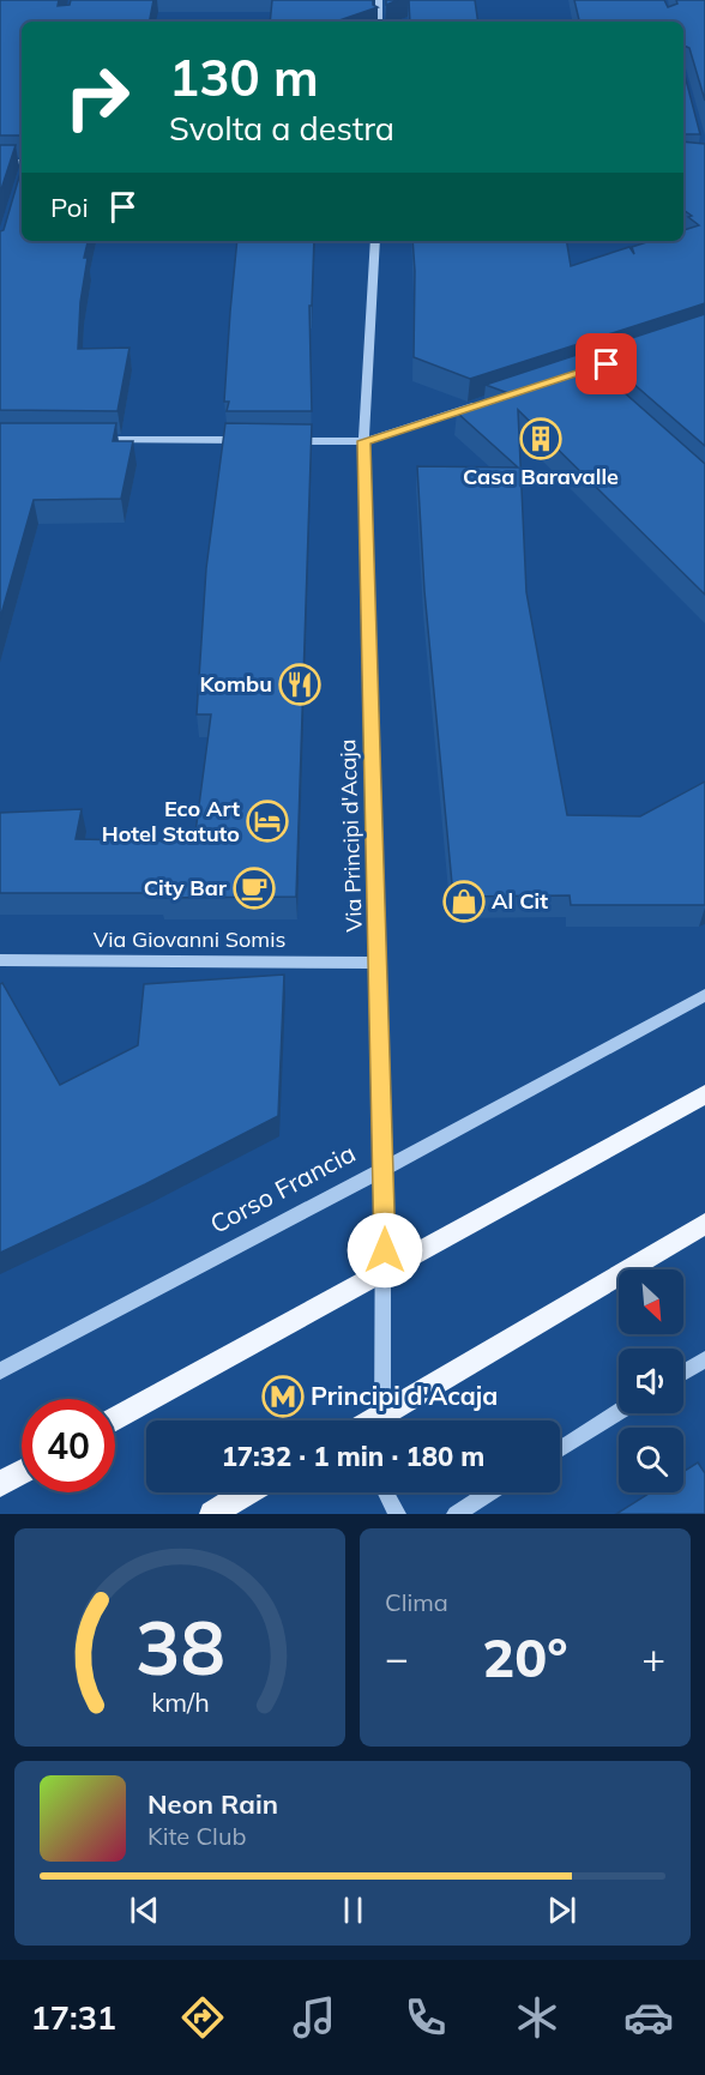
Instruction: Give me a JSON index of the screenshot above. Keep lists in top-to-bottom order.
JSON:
{
  "streets": {
    "street": ["Via Principi d'Acaja", "Via Giovanni Somis", "Corso Francia"]
  },
  "crossings": [
    ["Via Principi d'Acaja", "Via Giovanni Somis"],
    ["Via Principi d'Acaja", "Corso Francia"]
  ],
  "places": {
    "building": ["Casa Baravalle"],
    "restaurant": ["Kombu"],
    "hotel": ["Eco Art Hotel Statuto"],
    "cafe": ["City Bar"],
    "shop": ["Al Cit"],
    "metro station": ["Principi d'Acaja"]
  },
  "north": "bottom right",
  "page": {
    "turn": ["130 m", "Svolta a destra"],
    "then": "Poi",
    "limit": "40",
    "trip": "17:32 · 1 min · 180 m",
    "tile": "Clima",
    "heat": ["−", "20°", "+"],
    "song": ["Neon Rain", "Kite Club"],
    "tabs": "17:31",
    "gauge": ["38", "km/h"]
  }
}
